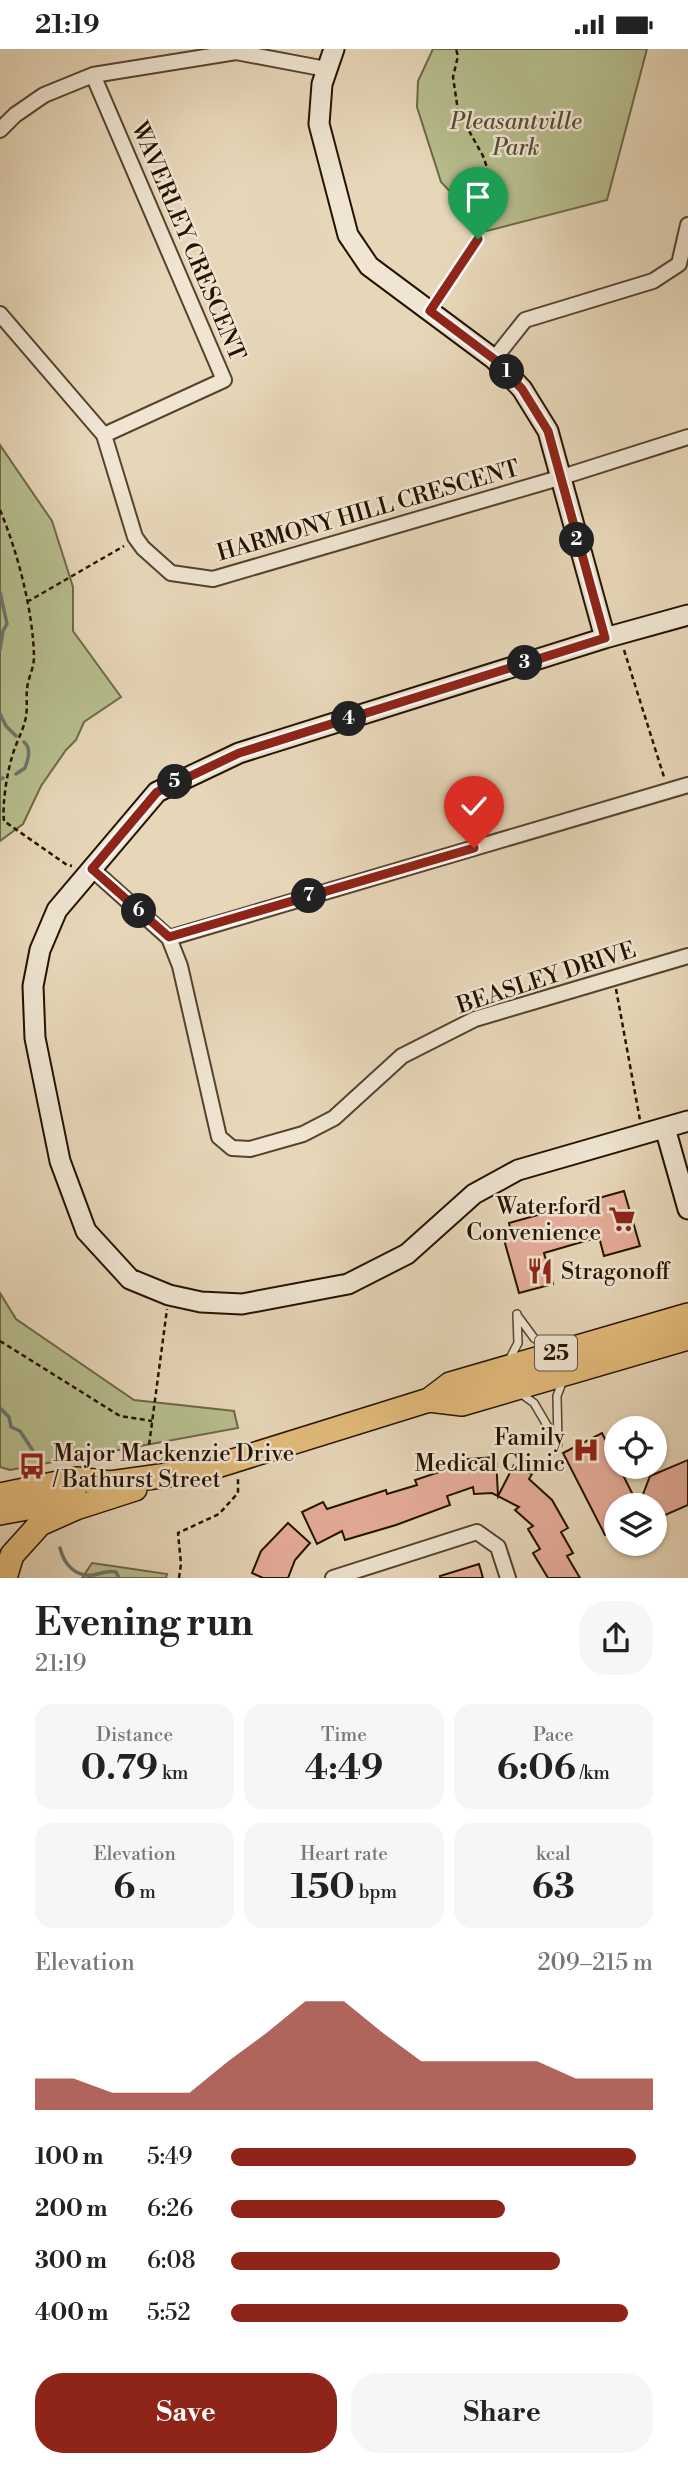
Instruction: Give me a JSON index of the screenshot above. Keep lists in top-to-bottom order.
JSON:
{
  "streets": {
    "main road": ["25"],
    "street": ["WAVERLEY CRESCENT", "HARMONY HILL CRESCENT", "BEASLEY DRIVE"]
  },
  "crossings": [
    ["WAVERLEY CRESCENT", "HARMONY HILL CRESCENT"]
  ],
  "parks": ["Pleasantville Park"],
  "places": {
    "supermarket": ["Waterford Convenience"],
    "restaurant": ["Stragonoff"],
    "hospital": ["Family Medical Clinic"],
    "bus stop": ["Major Mackenzie Drive / Bathurst Street"]
  },
  "page": {
    "status": "21:19",
    "pins": [
      "1",
      "2",
      "3",
      "4",
      "5",
      "7",
      "6"
    ],
    "heading": ["Evening run", "21:19"],
    "stats": [
      ["Distance", "0.79 km"],
      ["Time", "4:49"],
      ["Pace", "6:06 /km"],
      ["Elevation", "6 m"],
      ["Heart rate", "150 bpm"],
      ["kcal", "63"]
    ],
    "chart": ["Elevation", "209–215 m"],
    "list": [
      {
        "name": "100 m",
        "note": "5:49"
      },
      {
        "name": "200 m",
        "note": "6:26"
      },
      {
        "name": "300 m",
        "note": "6:08"
      },
      {
        "name": "400 m",
        "note": "5:52"
      }
    ],
    "buttons": ["Save", "Share"]
  }
}
